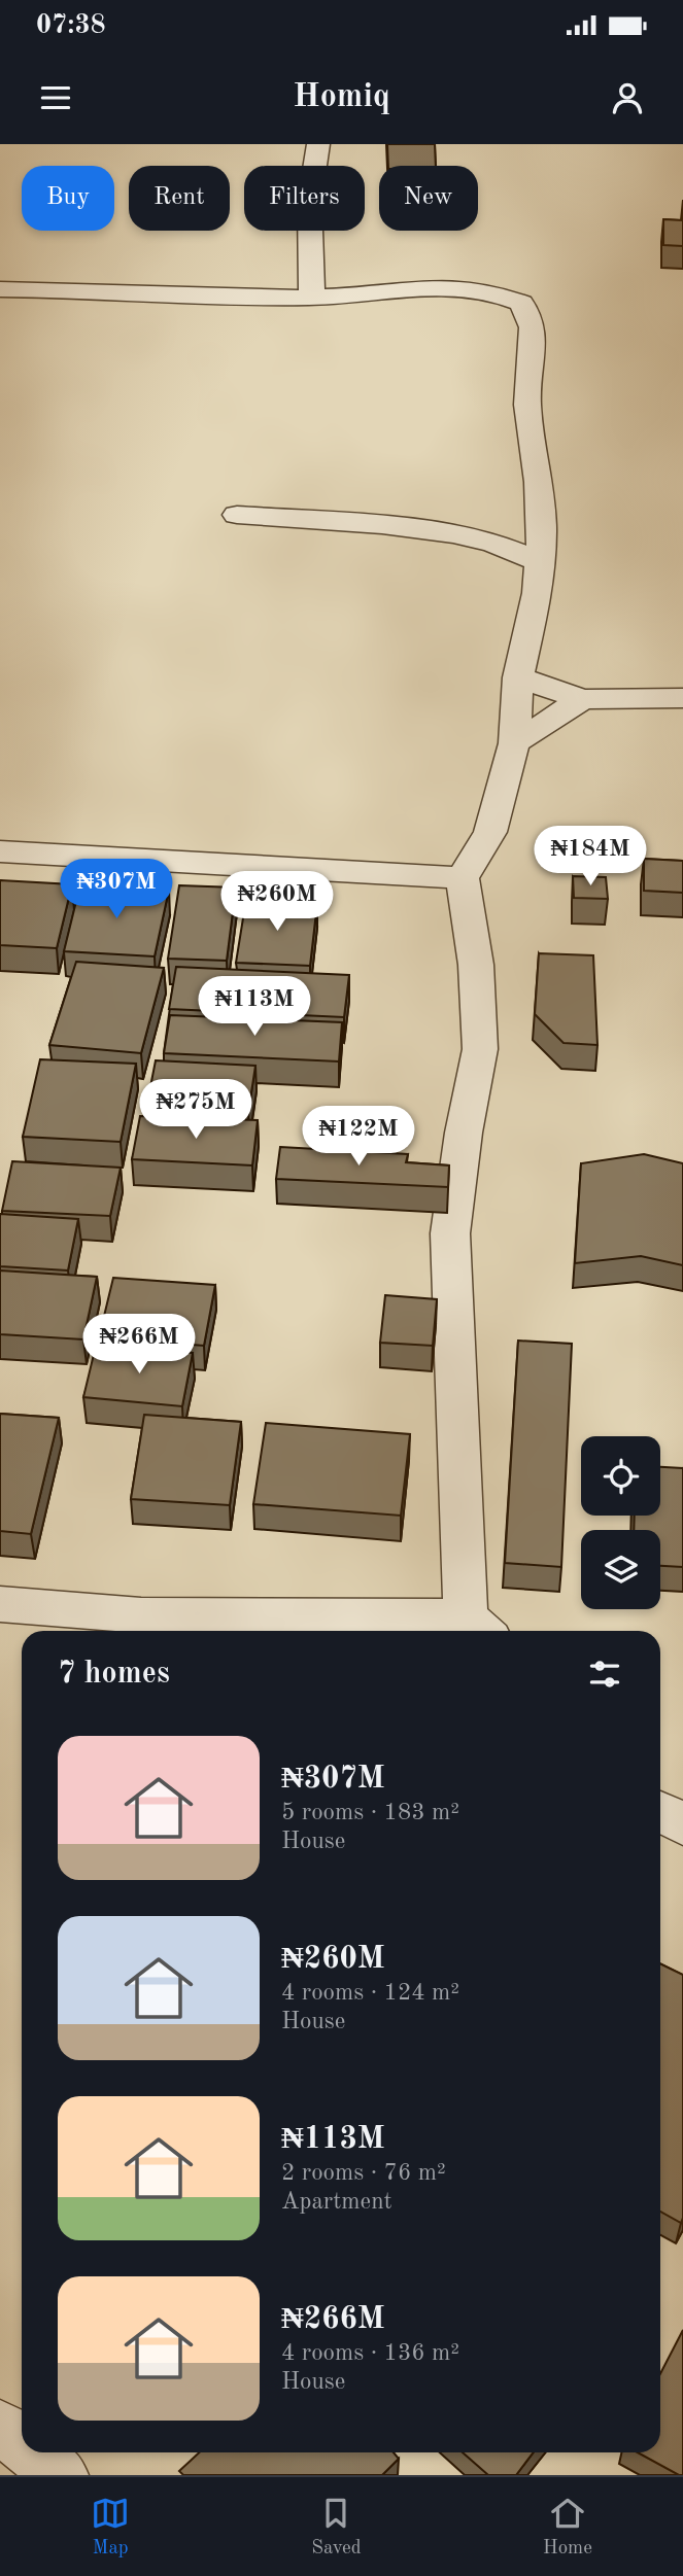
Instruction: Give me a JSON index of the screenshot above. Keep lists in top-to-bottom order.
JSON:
{
  "page": {
    "status": "07:38",
    "header": "Homiq",
    "chip": [
      "Buy",
      "Rent",
      "Filters",
      "New"
    ],
    "price": [
      "₦184M",
      "₦307M",
      "₦260M",
      "₦113M",
      "₦275M",
      "₦122M",
      "₦266M"
    ],
    "heading": "7 homes",
    "list": [
      {
        "name": "₦307M",
        "note": "5 rooms · 183 m² · House"
      },
      {
        "name": "₦260M",
        "note": "4 rooms · 124 m² · House"
      },
      {
        "name": "₦113M",
        "note": "2 rooms · 76 m² · Apartment"
      },
      {
        "name": "₦266M",
        "note": "4 rooms · 136 m² · House"
      }
    ],
    "tabs": ["Map", "Saved", "Home"]
  }
}
